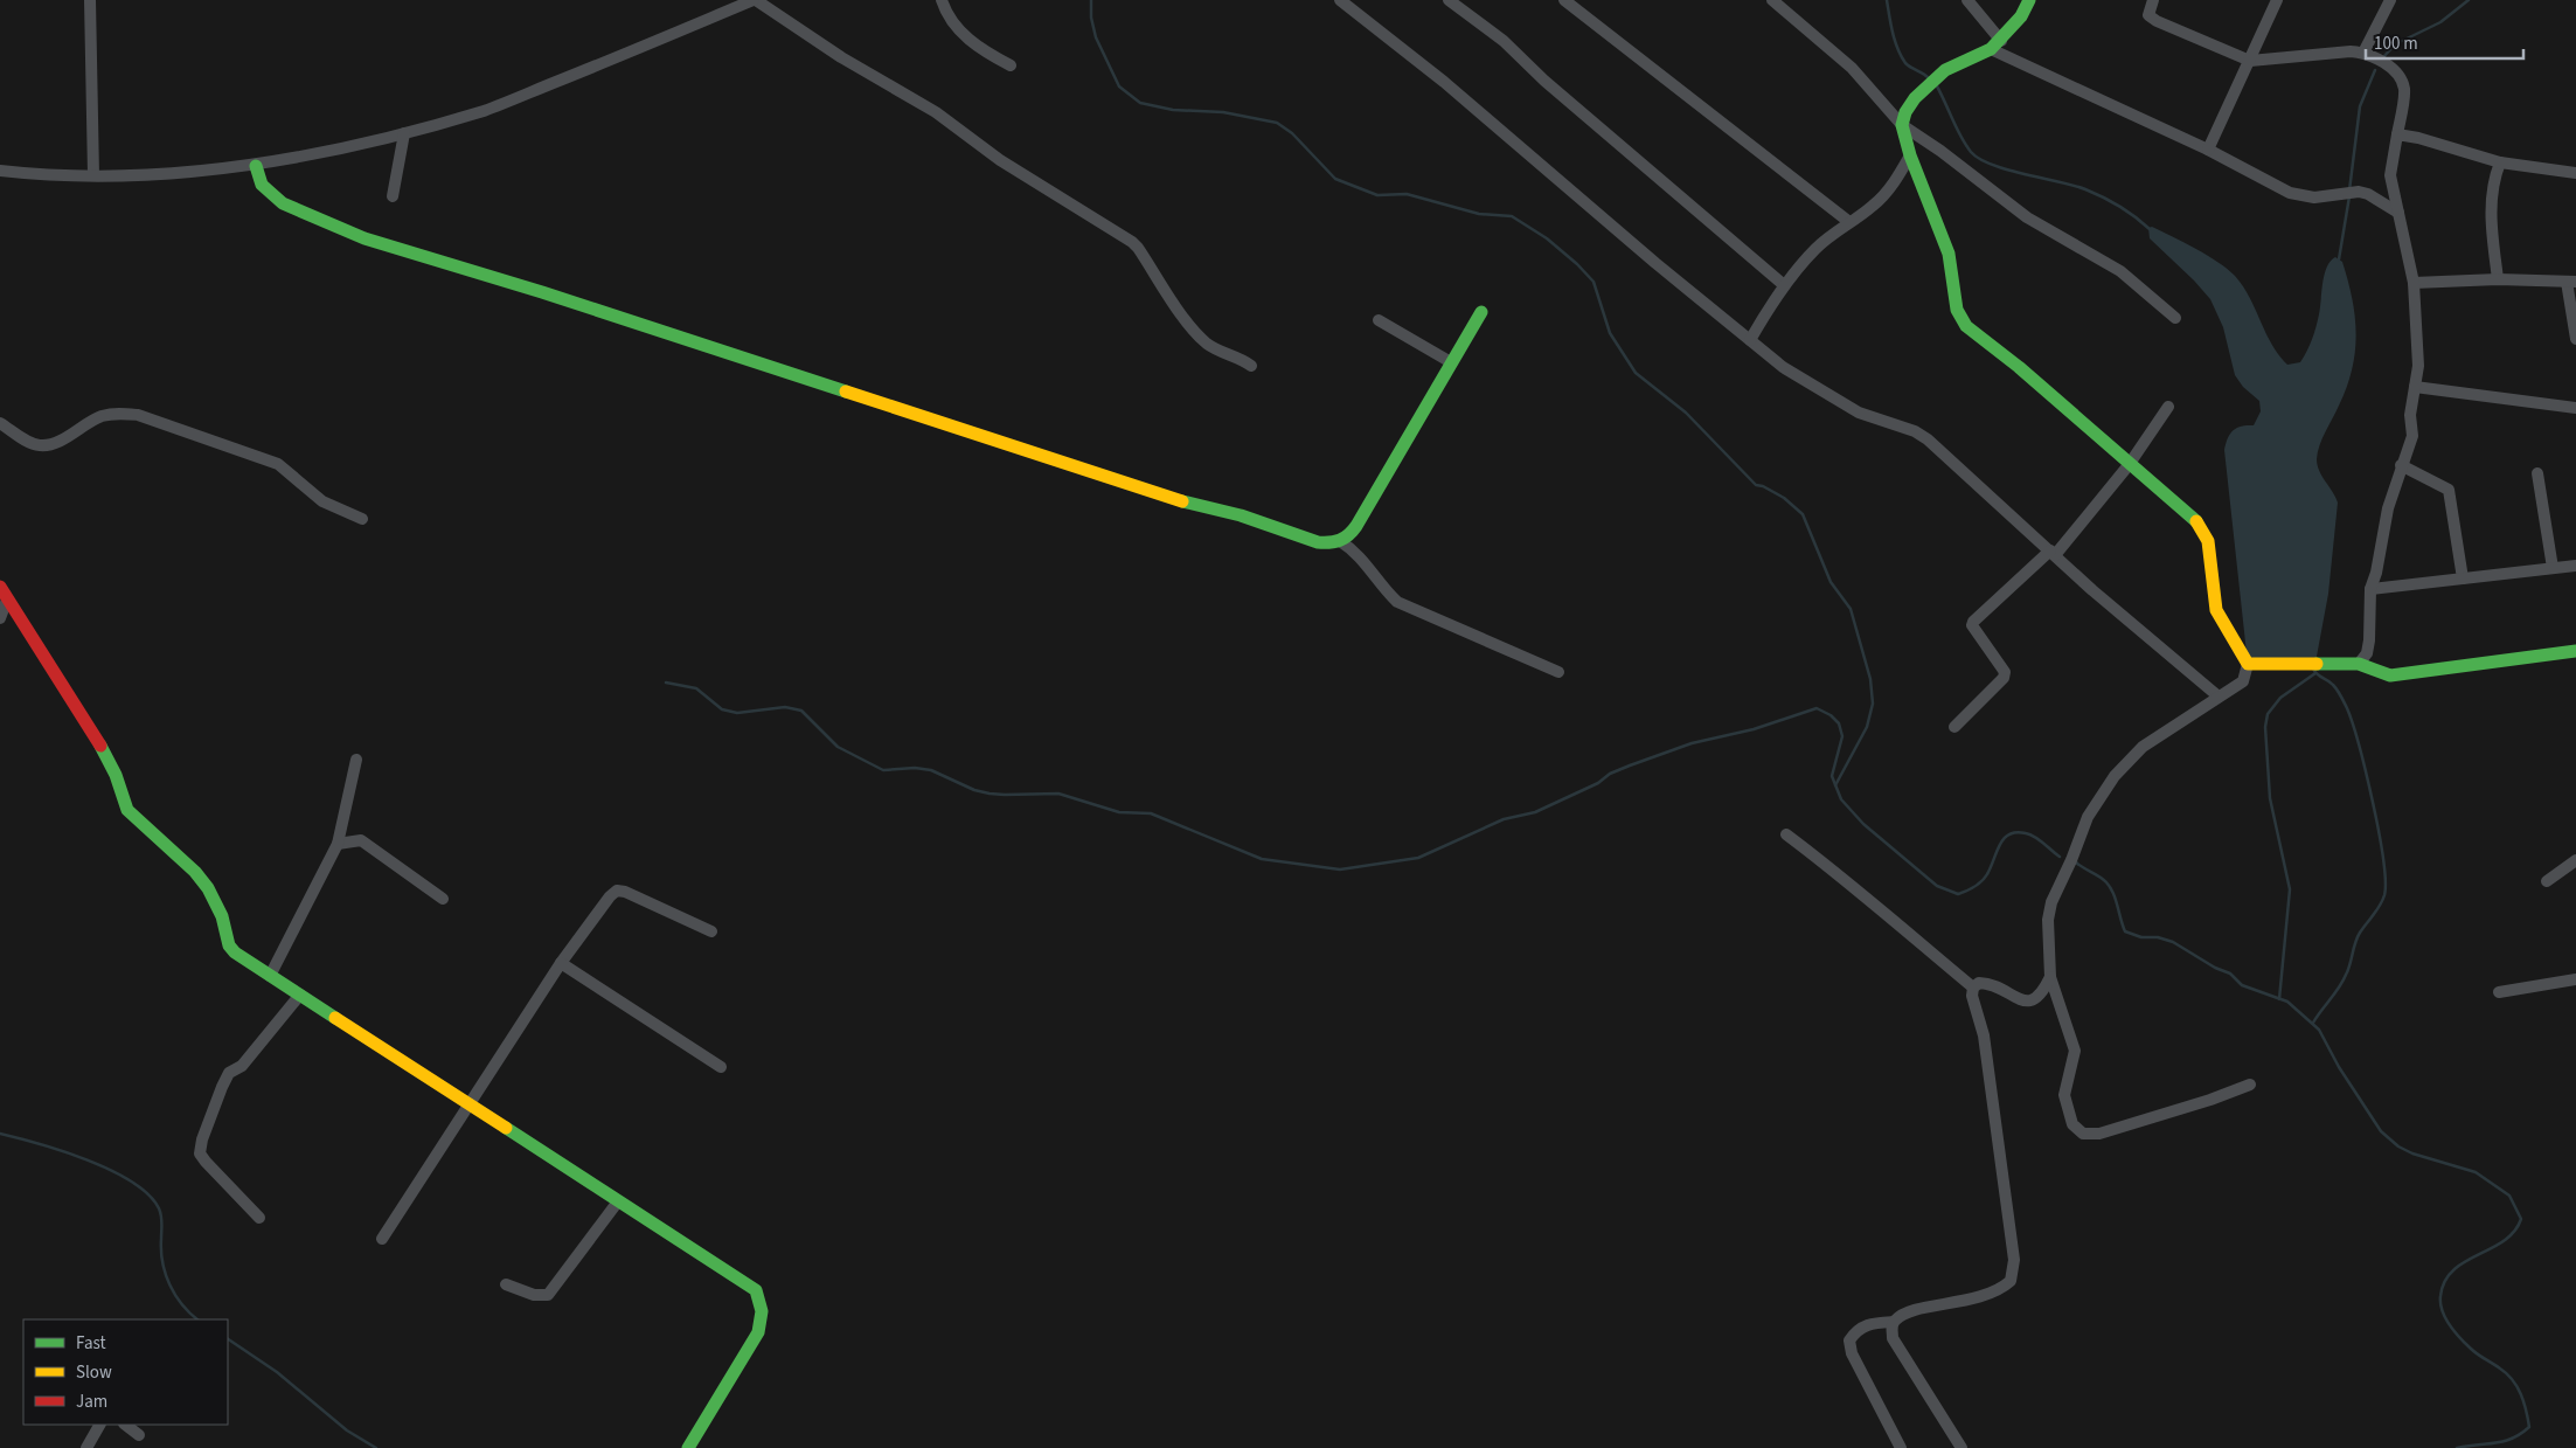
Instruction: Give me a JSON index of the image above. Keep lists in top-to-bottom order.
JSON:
{
  "legend": ["Fast", "Slow", "Jam"],
  "scale_bar": "100 m"
}
